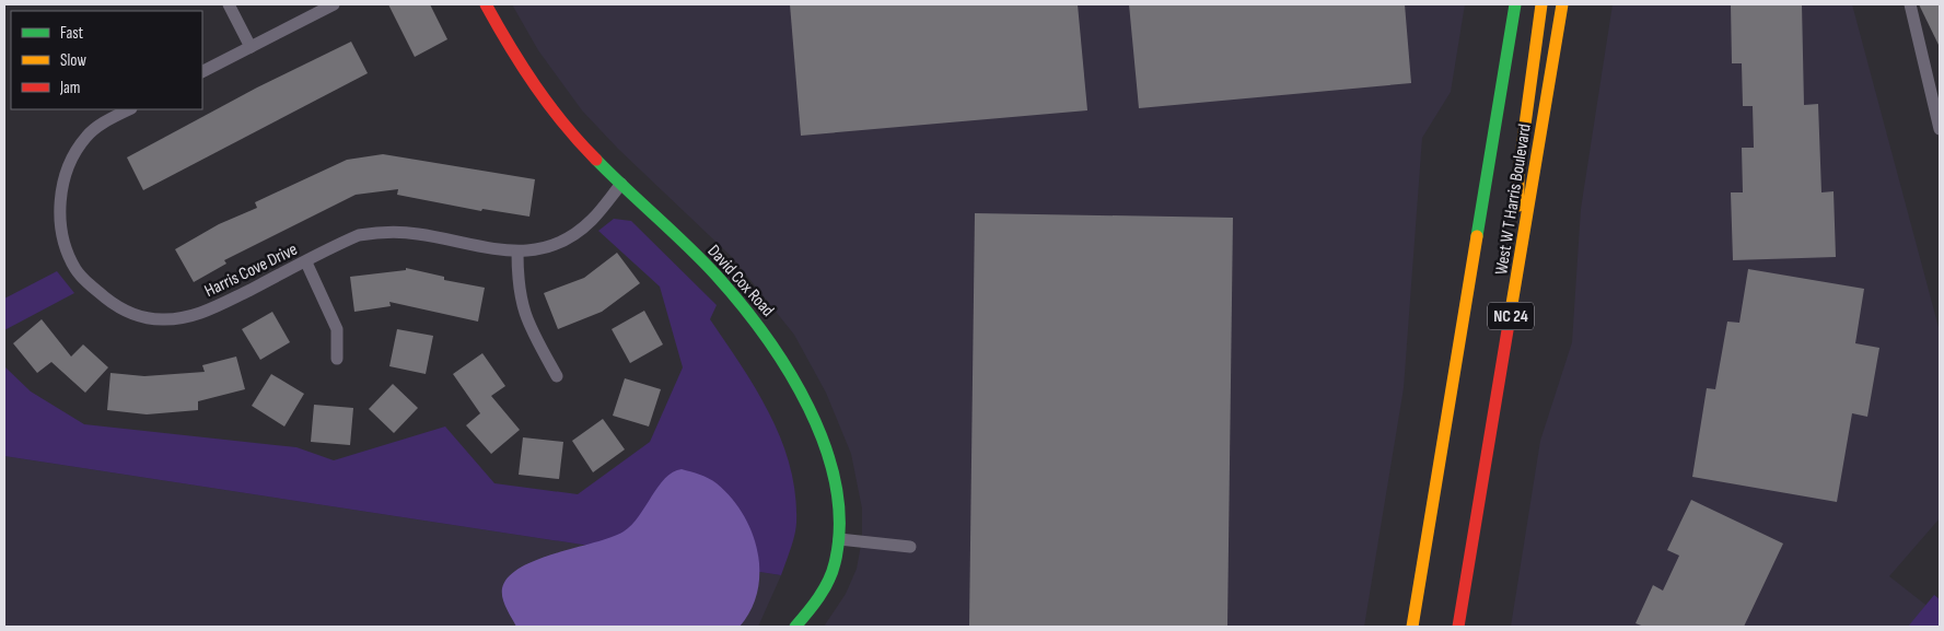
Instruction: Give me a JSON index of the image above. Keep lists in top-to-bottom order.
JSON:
{
  "streets": {
    "main road": ["West W T Harris Boulevard", "David Cox Road", "NC 24"],
    "street": ["Harris Cove Drive"]
  },
  "crossings": [
    ["Harris Cove Drive", "David Cox Road"]
  ],
  "legend": ["Fast", "Slow", "Jam"]
}
